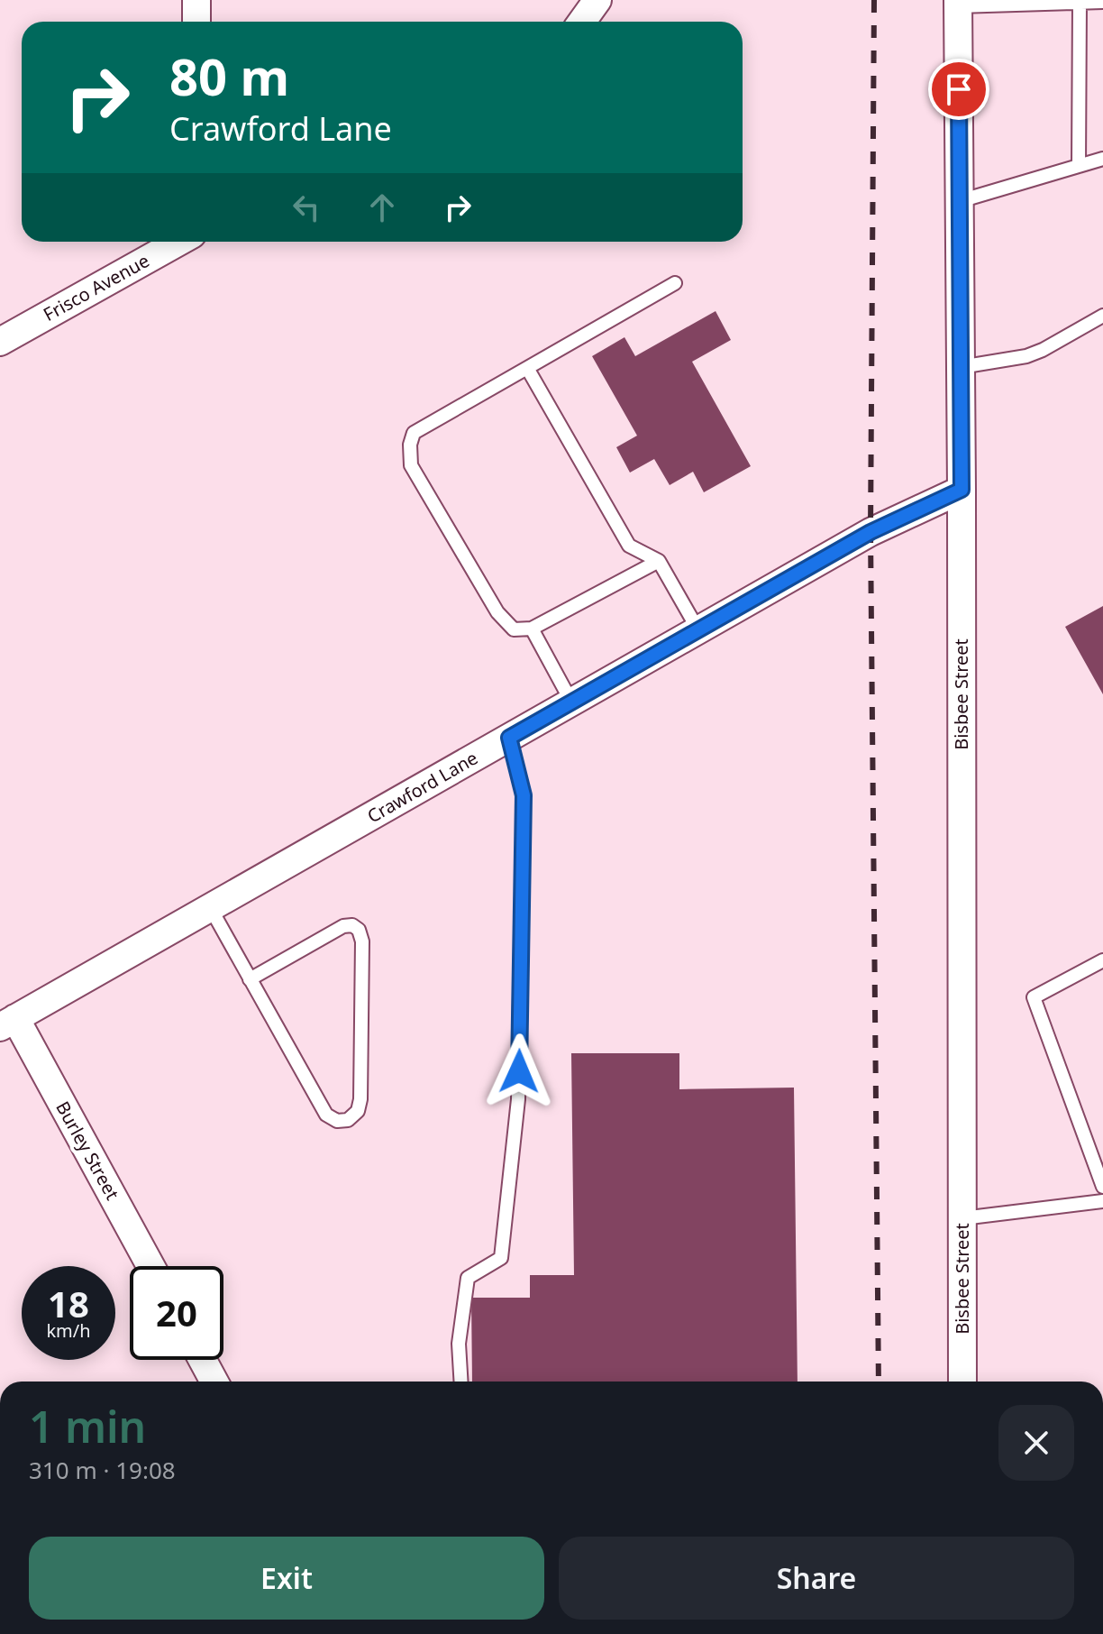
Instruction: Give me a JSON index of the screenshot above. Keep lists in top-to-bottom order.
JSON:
{
  "streets": {
    "street": [
      "Frisco Avenue",
      "Bisbee Street",
      "Crawford Lane",
      "Burley Street"
    ]
  },
  "crossings": [
    ["Bisbee Street", "Crawford Lane"],
    ["Crawford Lane", "Burley Street"]
  ],
  "page": {
    "turn": ["80 m", "Crawford Lane"],
    "speed": "18 km/h",
    "limit": "20",
    "heading": ["1 min", "310 m · 19:08"],
    "buttons": ["Exit", "Share"]
  }
}
